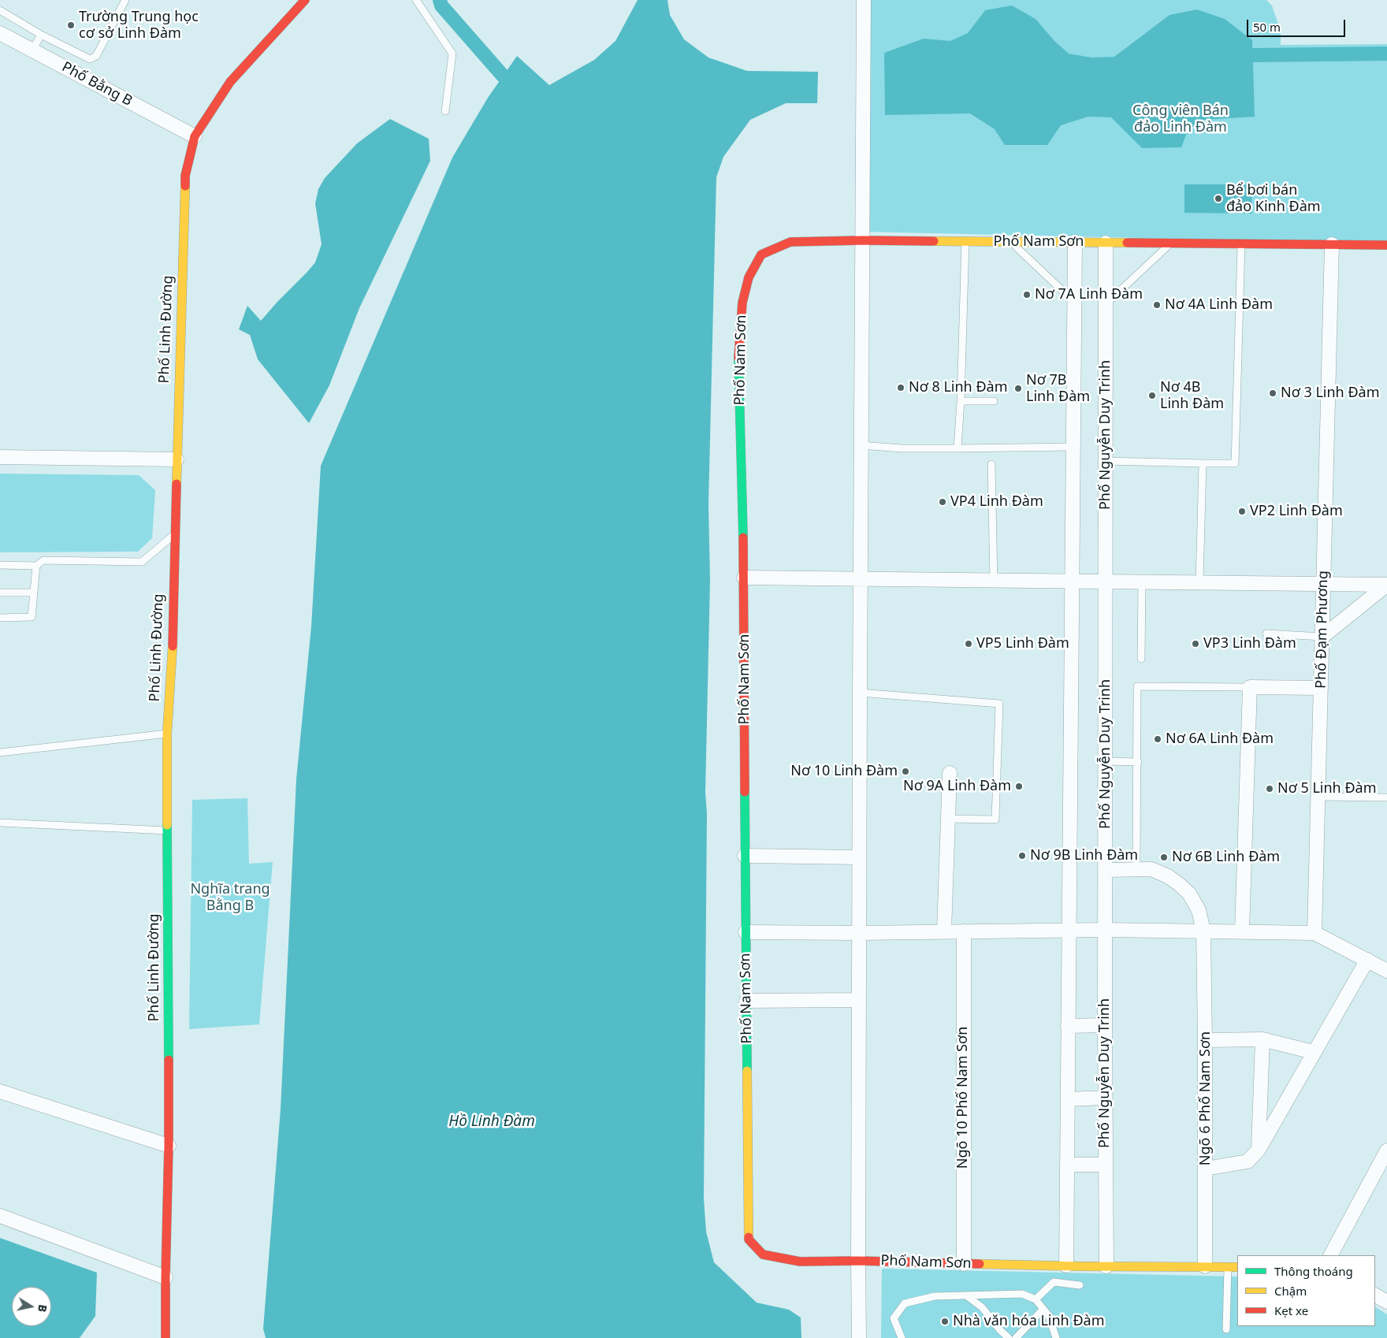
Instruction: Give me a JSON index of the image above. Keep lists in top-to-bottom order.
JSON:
{
  "streets": {
    "street": [
      "Phố Bằng B",
      "Phố Nam Sơn",
      "Phố Linh Đường",
      "Phố Nguyễn Duy Trinh",
      "Phố Đạm Phương",
      "Ngõ 10 Phố Nam Sơn",
      "Ngõ 6 Phố Nam Sơn"
    ]
  },
  "crossings": [
    ["Phố Bằng B", "Phố Linh Đường"],
    ["Phố Nam Sơn", "Phố Nguyễn Duy Trinh"],
    ["Phố Nam Sơn", "Phố Đạm Phương"],
    ["Phố Nam Sơn", "Ngõ 10 Phố Nam Sơn"],
    ["Phố Nam Sơn", "Ngõ 6 Phố Nam Sơn"],
    ["Phố Nguyễn Duy Trinh", "Ngõ 6 Phố Nam Sơn"]
  ],
  "water": ["Hồ Linh Đàm"],
  "parks": ["Công viên Bán đảo Linh Đàm", "Nghĩa trang Bằng B"],
  "places": [
    "Trường Trung học cơ sở Linh Đàm",
    "Bể bơi bán đảo Kinh Đàm",
    "Nơ 7A Linh Đàm",
    "Nơ 4A Linh Đàm",
    "Nơ 8 Linh Đàm",
    "Nơ 7B Linh Đàm",
    "Nơ 3 Linh Đàm",
    "Nơ 4B Linh Đàm",
    "VP4 Linh Đàm",
    "VP2 Linh Đàm",
    "VP5 Linh Đàm",
    "VP3 Linh Đàm",
    "Nơ 6A Linh Đàm",
    "Nơ 10 Linh Đàm",
    "Nơ 9A Linh Đàm",
    "Nơ 5 Linh Đàm",
    "Nơ 9B Linh Đàm",
    "Nơ 6B Linh Đàm",
    "Nhà văn hóa Linh Đàm"
  ],
  "legend": ["Thông thoáng", "Chậm", "Kẹt xe"],
  "scale_bar": "50 m",
  "north": "right"
}
